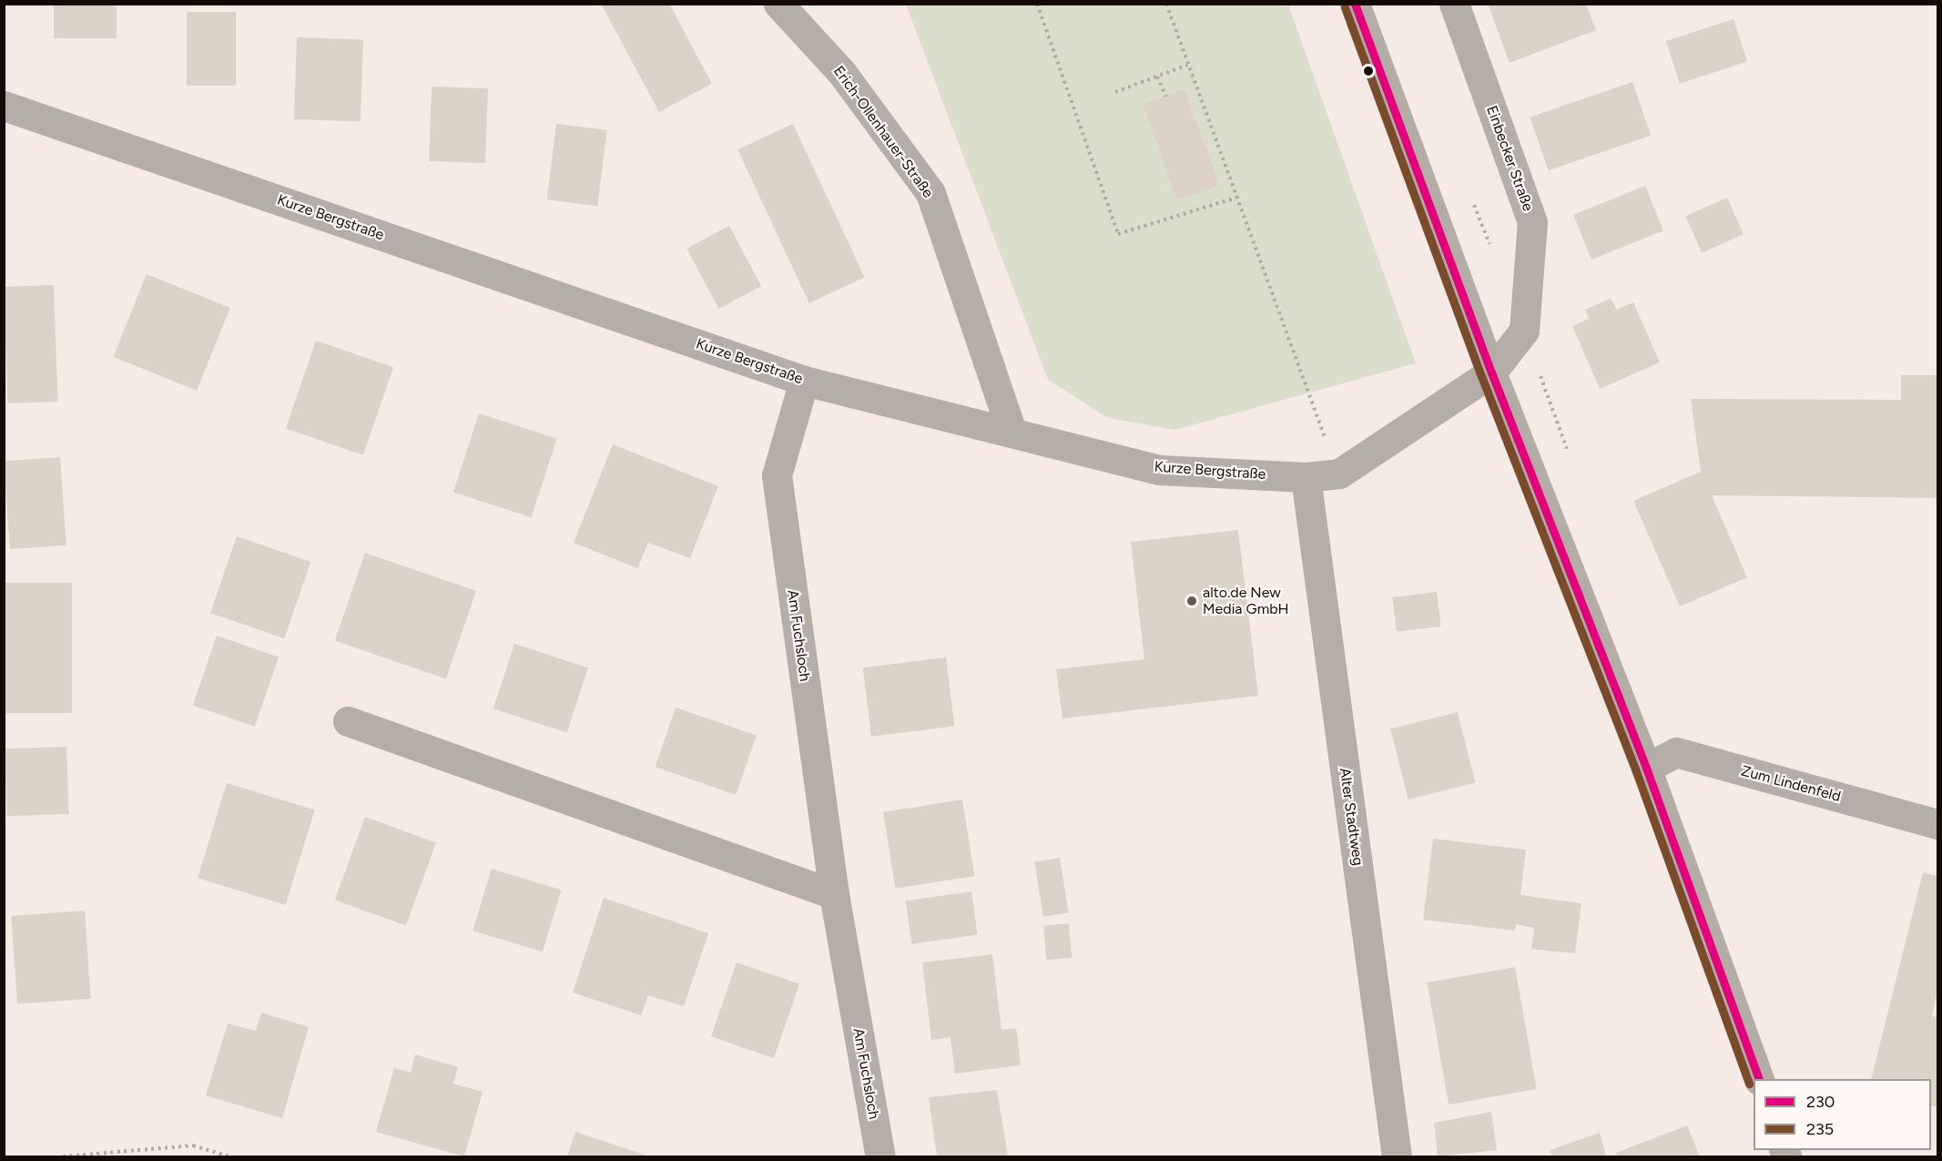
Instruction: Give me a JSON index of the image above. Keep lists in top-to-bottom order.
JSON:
{
  "streets": {
    "street": [
      "Erich-Ollenhauer-Straße",
      "Einbecker Straße",
      "Kurze Bergstraße",
      "Am Fuchsloch",
      "Zum Lindenfeld",
      "Alter Stadtweg"
    ]
  },
  "crossings": [
    ["Erich-Ollenhauer-Straße", "Kurze Bergstraße"],
    ["Einbecker Straße", "Kurze Bergstraße"],
    ["Kurze Bergstraße", "Am Fuchsloch"],
    ["Kurze Bergstraße", "Alter Stadtweg"]
  ],
  "places": ["alto.de New Media GmbH"],
  "lines": ["transit line 230", "transit line 235"],
  "legend": ["230", "235"]
}
